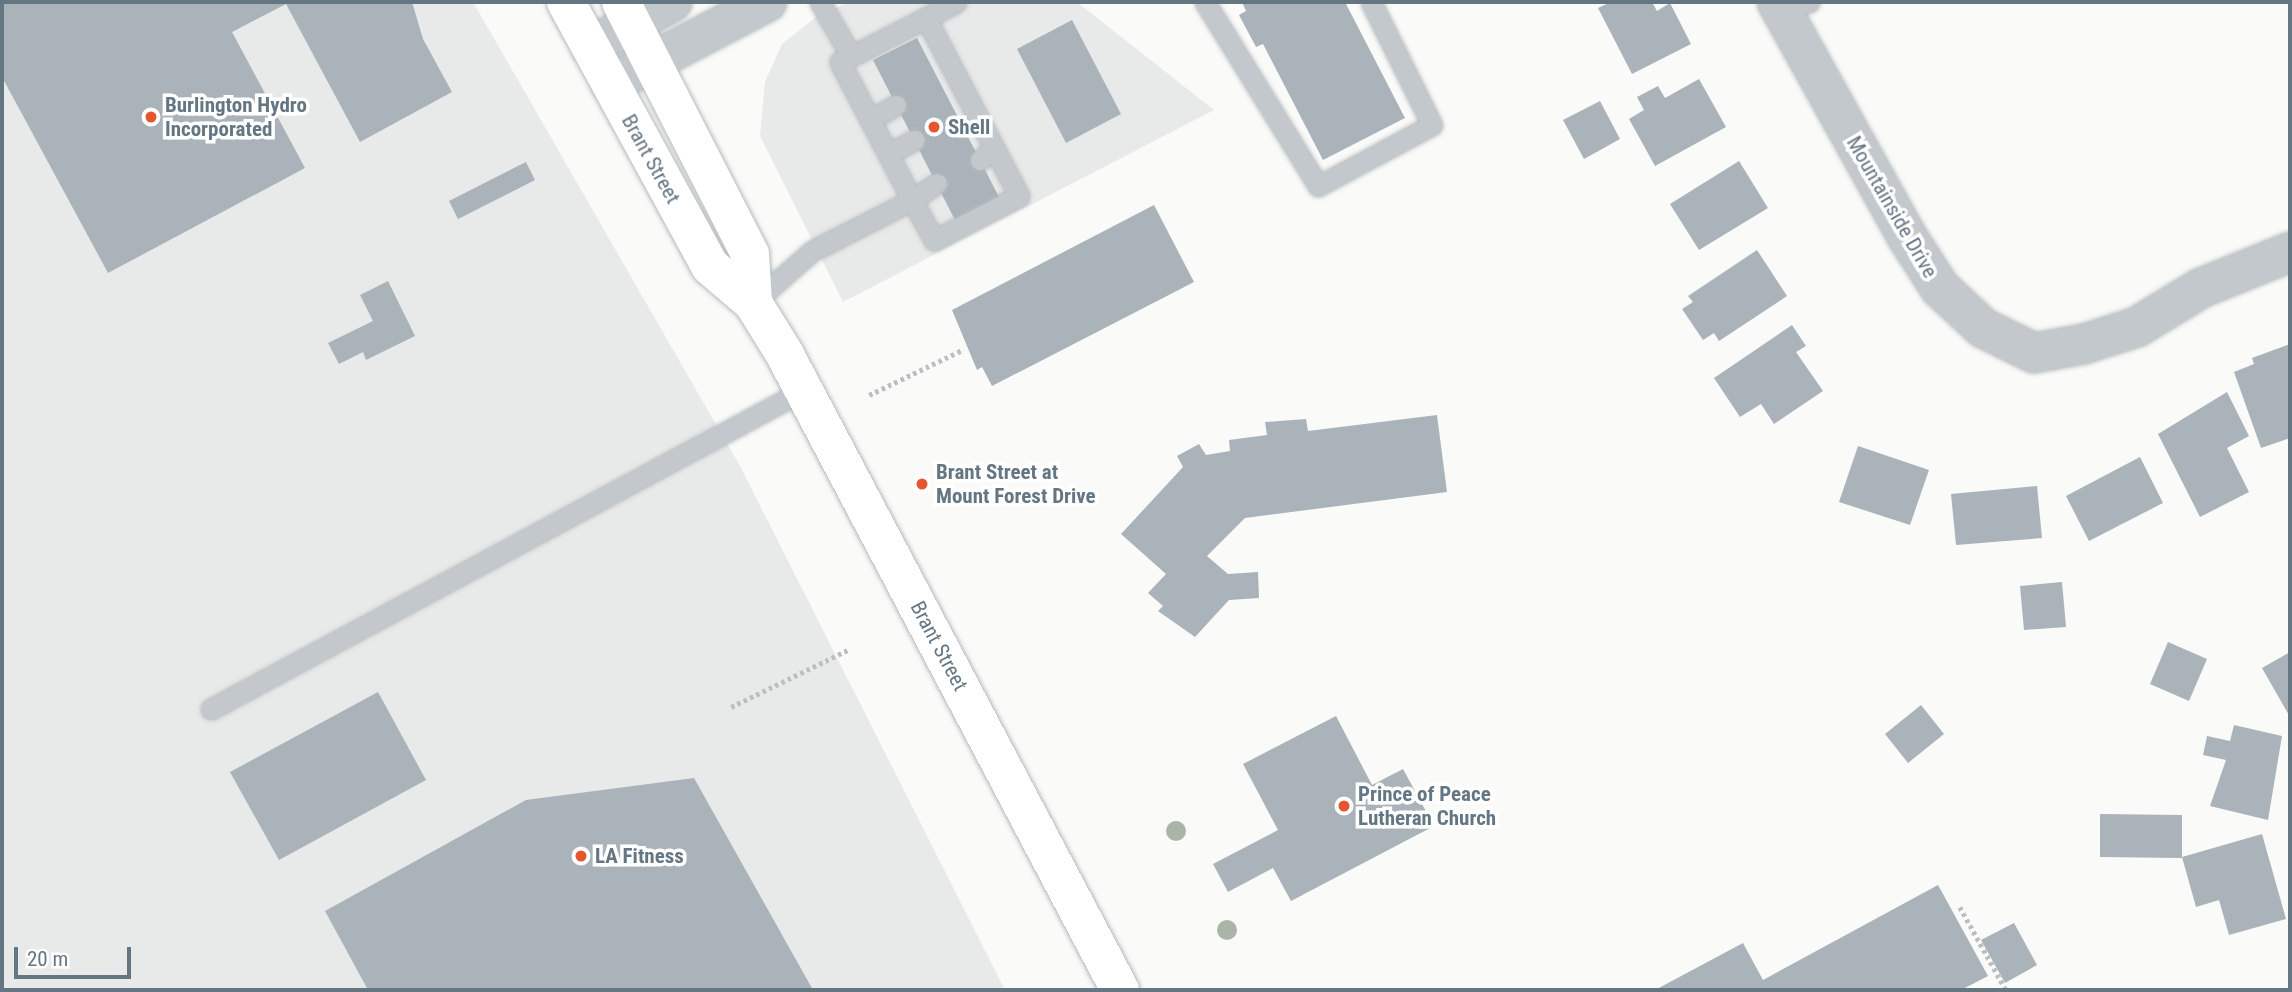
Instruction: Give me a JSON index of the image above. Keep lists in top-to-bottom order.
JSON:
{
  "streets": {
    "main road": ["Brant Street"],
    "street": ["Mountainside Drive"]
  },
  "places": [
    "Burlington Hydro Incorporated",
    "Shell",
    "Brant Street at Mount Forest Drive",
    "Prince of Peace Lutheran Church",
    "LA Fitness"
  ],
  "scale_bar": "20 m"
}
